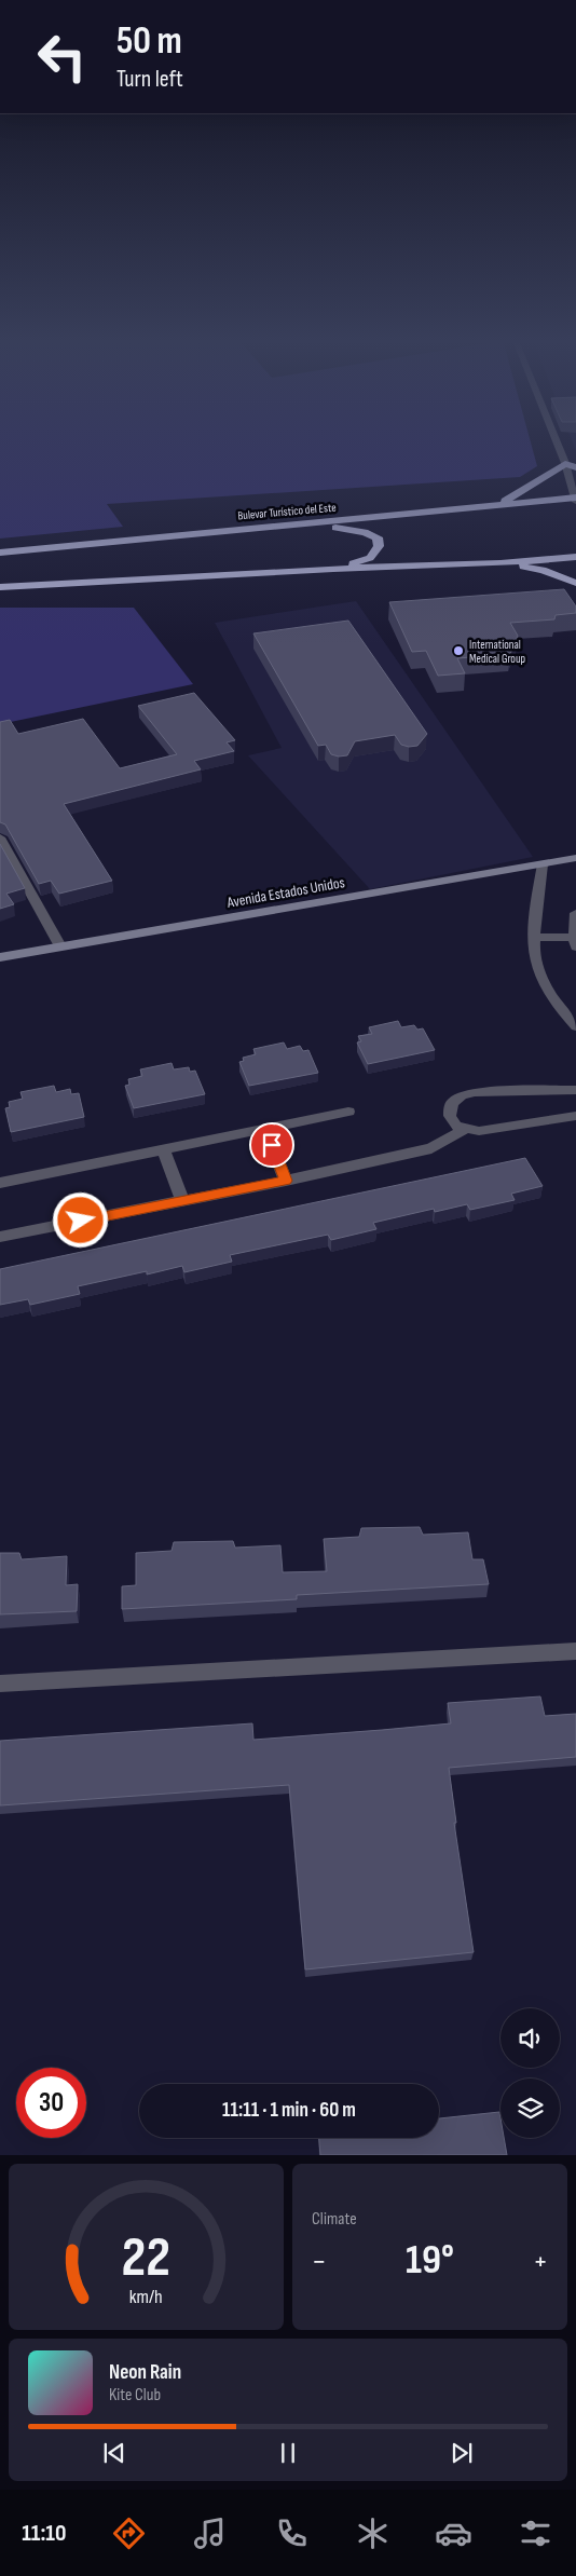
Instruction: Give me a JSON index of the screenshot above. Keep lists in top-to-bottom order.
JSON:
{
  "streets": {
    "highway": ["Bulevar Turístico del Este"],
    "street": ["Avenida Estados Unidos"]
  },
  "places": ["International Medical Group"],
  "page": {
    "turn": ["50 m", "Turn left"],
    "limit": "30",
    "trip": "11:11 · 1 min · 60 m",
    "tile": "Climate",
    "heat": ["−", "19°", "+"],
    "song": ["Neon Rain", "Kite Club"],
    "tabs": "11:10",
    "gauge": ["22", "km/h"]
  }
}
